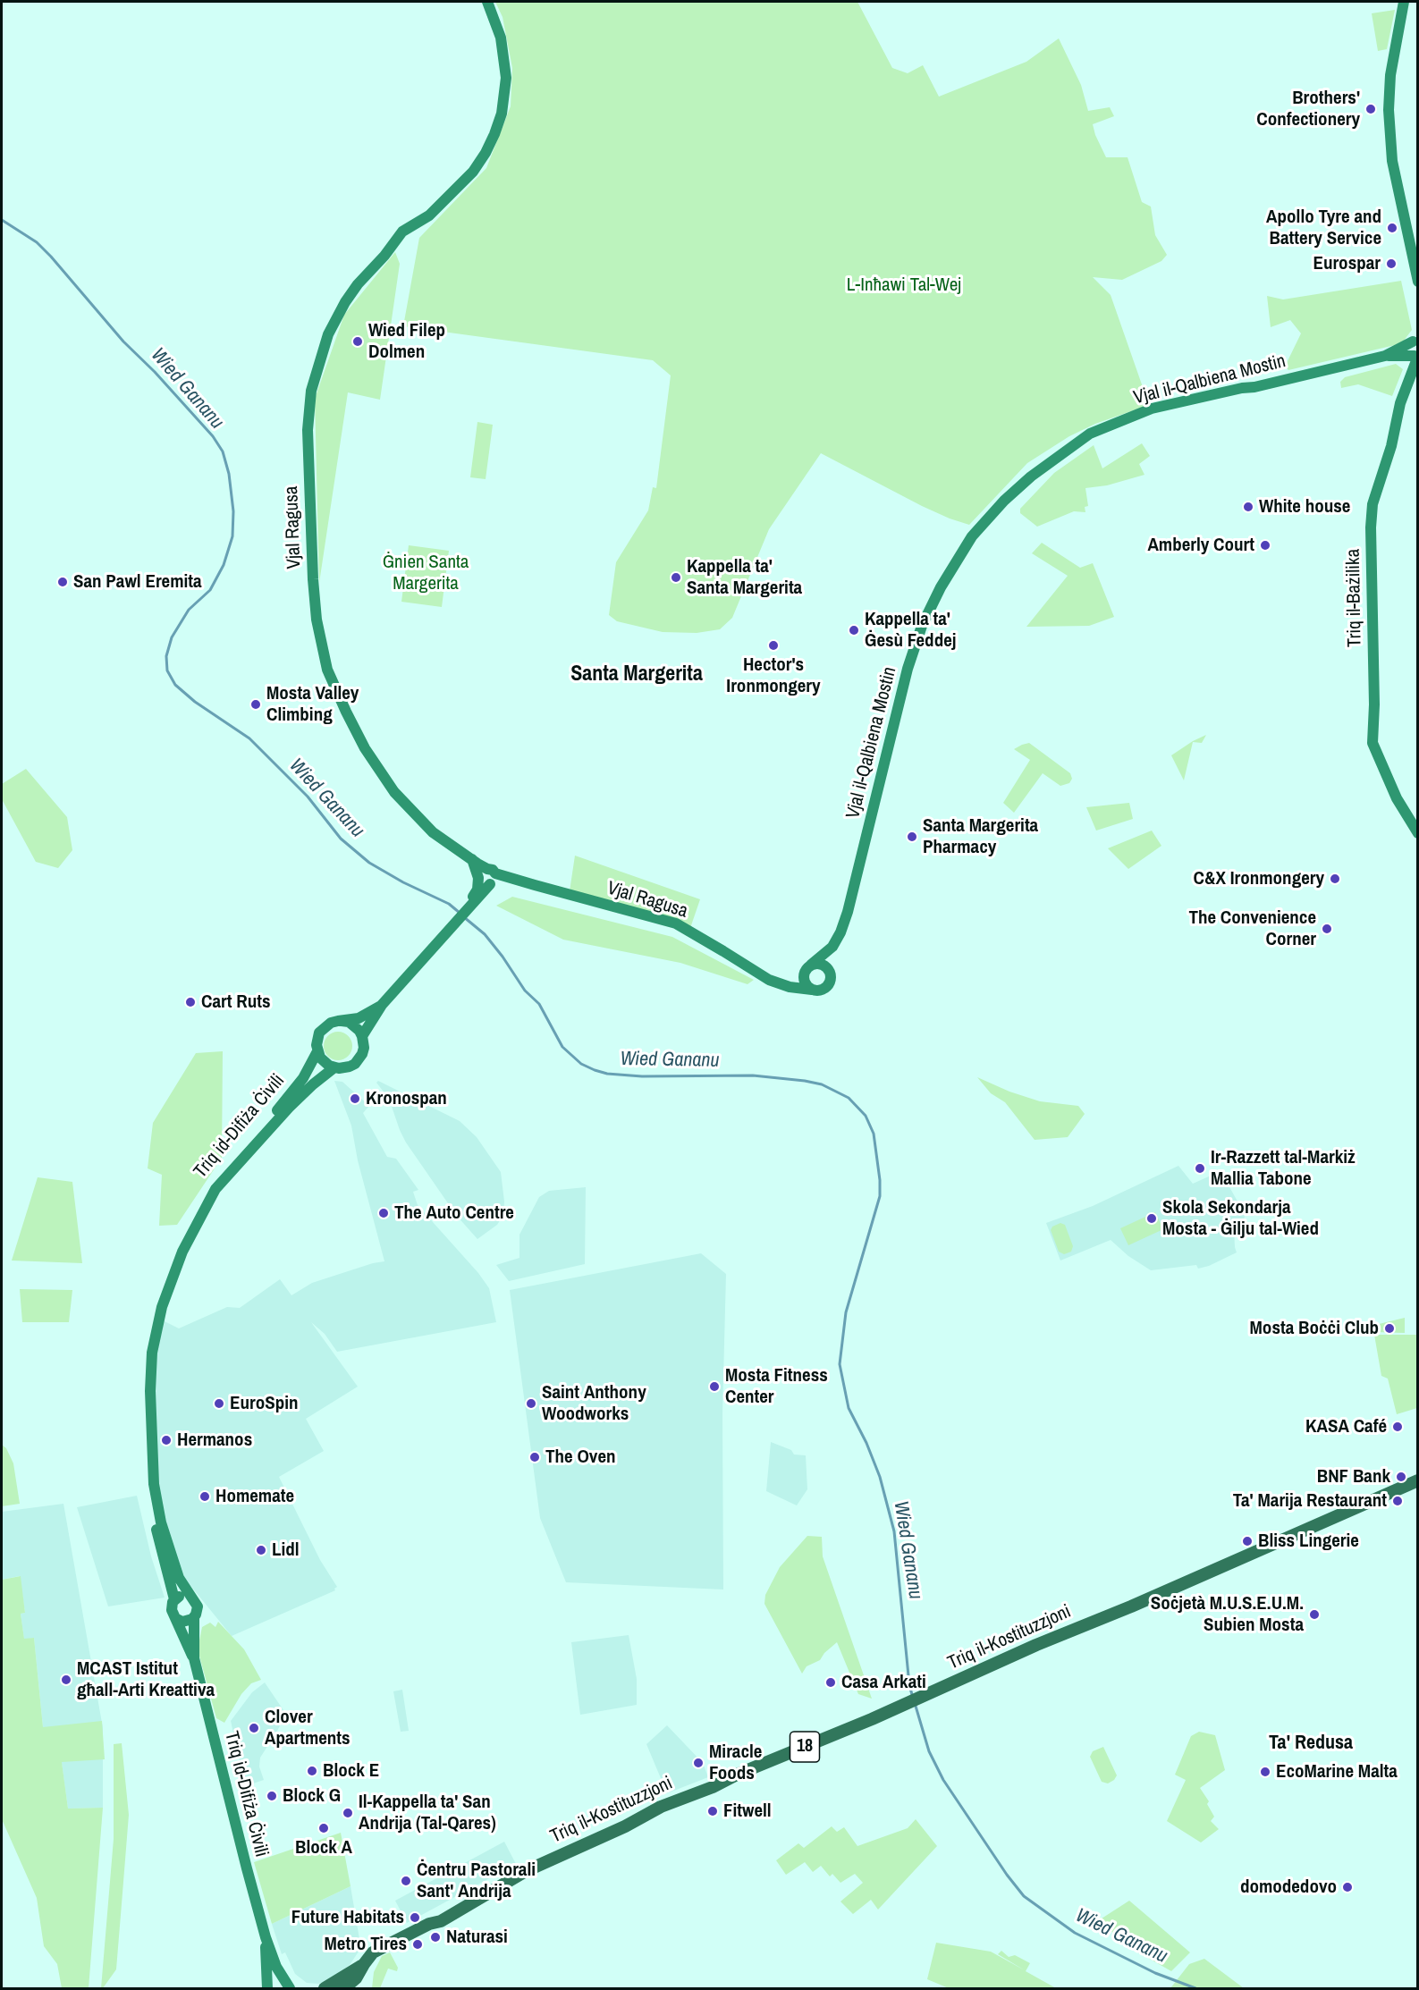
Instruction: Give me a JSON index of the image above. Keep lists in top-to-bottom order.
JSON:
{
  "streets": {
    "main road": [
      "Vjal il-Qalbiena Mostin",
      "Vjal Ragusa",
      "Triq il-Bażilika",
      "Triq id-Difiża Ċivili",
      "Triq il-Kostituzzjoni",
      "18"
    ]
  },
  "crossings": [
    ["Vjal il-Qalbiena Mostin", "Vjal Ragusa"],
    ["Vjal il-Qalbiena Mostin", "Triq il-Bażilika"]
  ],
  "districts": ["Santa Margerita", "Ta' Redusa"],
  "water": ["Wied Gananu"],
  "parks": ["L-Inħawi Tal-Wej", "Ġnien Santa Margerita"],
  "places": [
    "Brothers' Confectionery",
    "Apollo Tyre and Battery Service",
    "Eurospar",
    "Wied Filep Dolmen",
    "White house",
    "Amberly Court",
    "Kappella ta' Santa Margerita",
    "San Pawl Eremita",
    "Kappella ta' Ġesù Feddej",
    "Hector's Ironmongery",
    "Mosta Valley Climbing",
    "Santa Margerita Pharmacy",
    "C&X Ironmongery",
    "The Convenience Corner",
    "Cart Ruts",
    "Kronospan",
    "Ir-Razzett tal-Markiż Mallia Tabone",
    "The Auto Centre",
    "Skola Sekondarja Mosta - Ġilju tal-Wied",
    "Mosta Boċċi Club",
    "Mosta Fitness Center",
    "EuroSpin",
    "Saint Anthony Woodworks",
    "KASA Café",
    "Hermanos",
    "The Oven",
    "BNF Bank",
    "Homemate",
    "Ta' Marija Restaurant",
    "Bliss Lingerie",
    "Lidl",
    "Soċjetà M.U.S.E.U.M. Subien Mosta",
    "MCAST Istitut għall-Arti Kreattiva",
    "Casa Arkati",
    "Clover Apartments",
    "Miracle Foods",
    "Block E",
    "EcoMarine Malta",
    "Block G",
    "Fitwell",
    "Il-Kappella ta' San Andrija (Tal-Qares)",
    "Block A",
    "Ċentru Pastorali Sant' Andrija",
    "domodedovo",
    "Future Habitats",
    "Naturasi",
    "Metro Tires"
  ]
}
